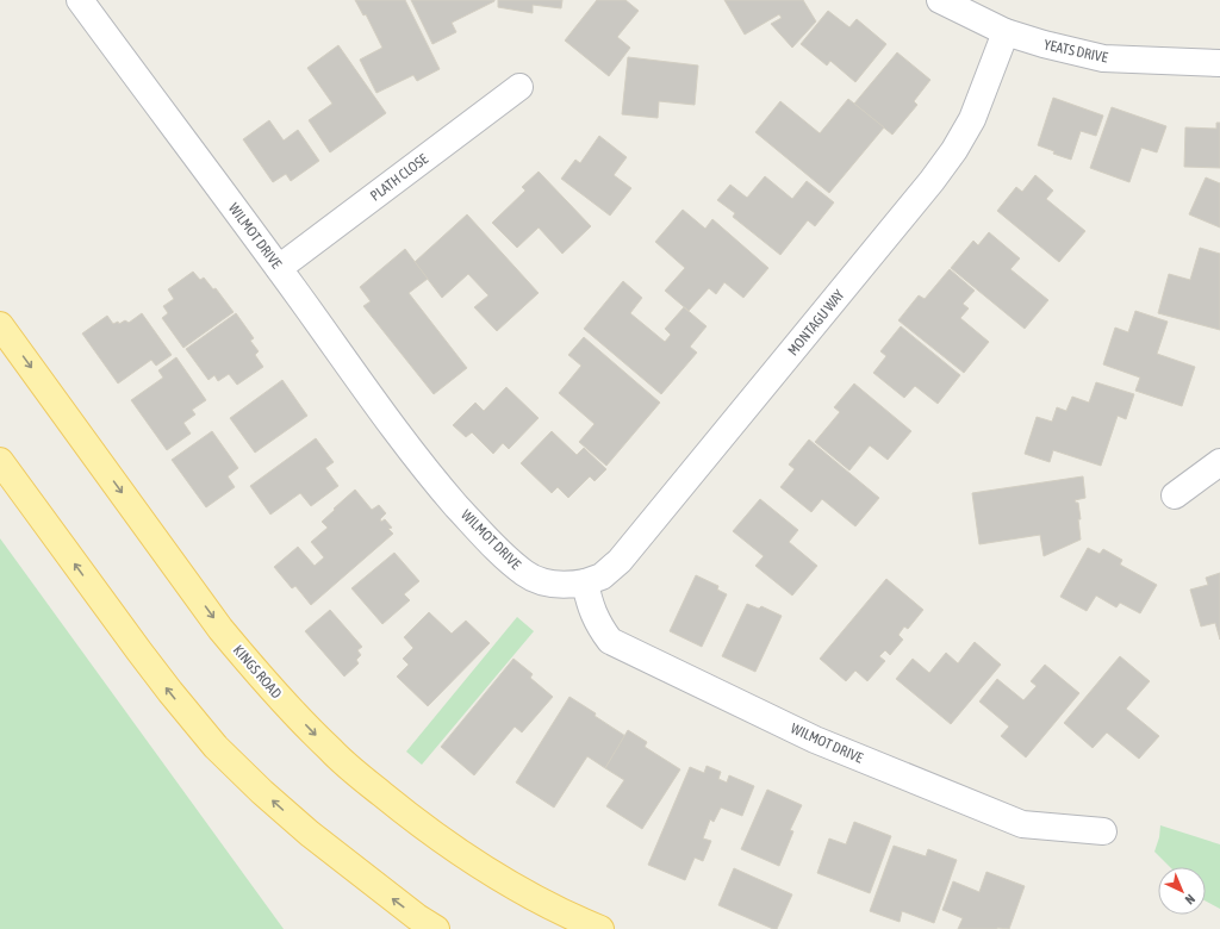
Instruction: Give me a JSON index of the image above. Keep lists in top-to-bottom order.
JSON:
{
  "streets": {
    "main road": ["KINGS ROAD"],
    "street": [
      "YEATS DRIVE",
      "PLATH CLOSE",
      "WILMOT DRIVE",
      "MONTAGU WAY"
    ]
  },
  "crossings": [
    ["YEATS DRIVE", "MONTAGU WAY"],
    ["PLATH CLOSE", "WILMOT DRIVE"],
    ["WILMOT DRIVE", "MONTAGU WAY"]
  ],
  "north": "bottom right"
}
